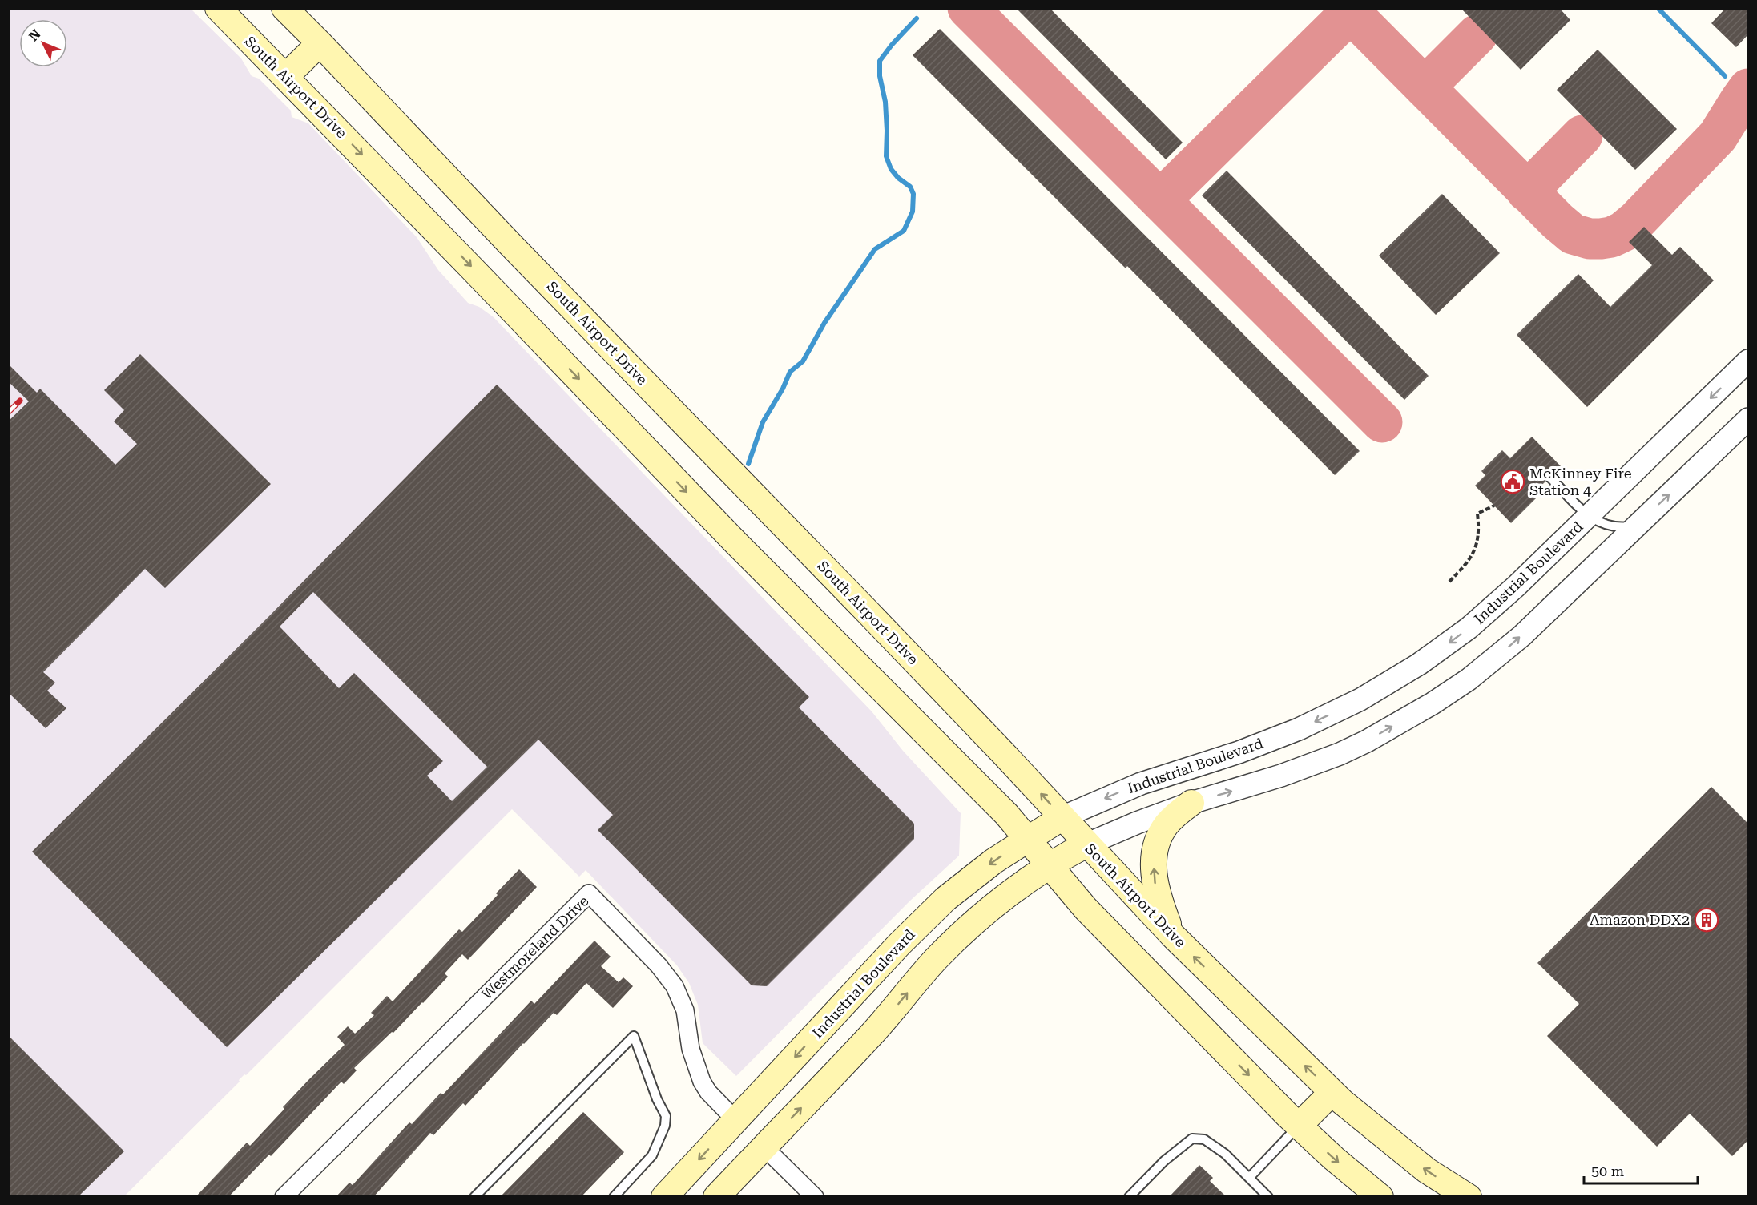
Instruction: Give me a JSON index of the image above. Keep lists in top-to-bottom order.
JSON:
{
  "streets": {
    "main road": ["South Airport Drive", "Industrial Boulevard"],
    "street": ["Westmoreland Drive"]
  },
  "crossings": [
    ["South Airport Drive", "Industrial Boulevard"],
    ["Industrial Boulevard", "Westmoreland Drive"]
  ],
  "places": {
    "public building": ["McKinney Fire Station 4"],
    "building": ["Amazon DDX2"]
  },
  "scale_bar": "50 m",
  "north": "top left"
}
